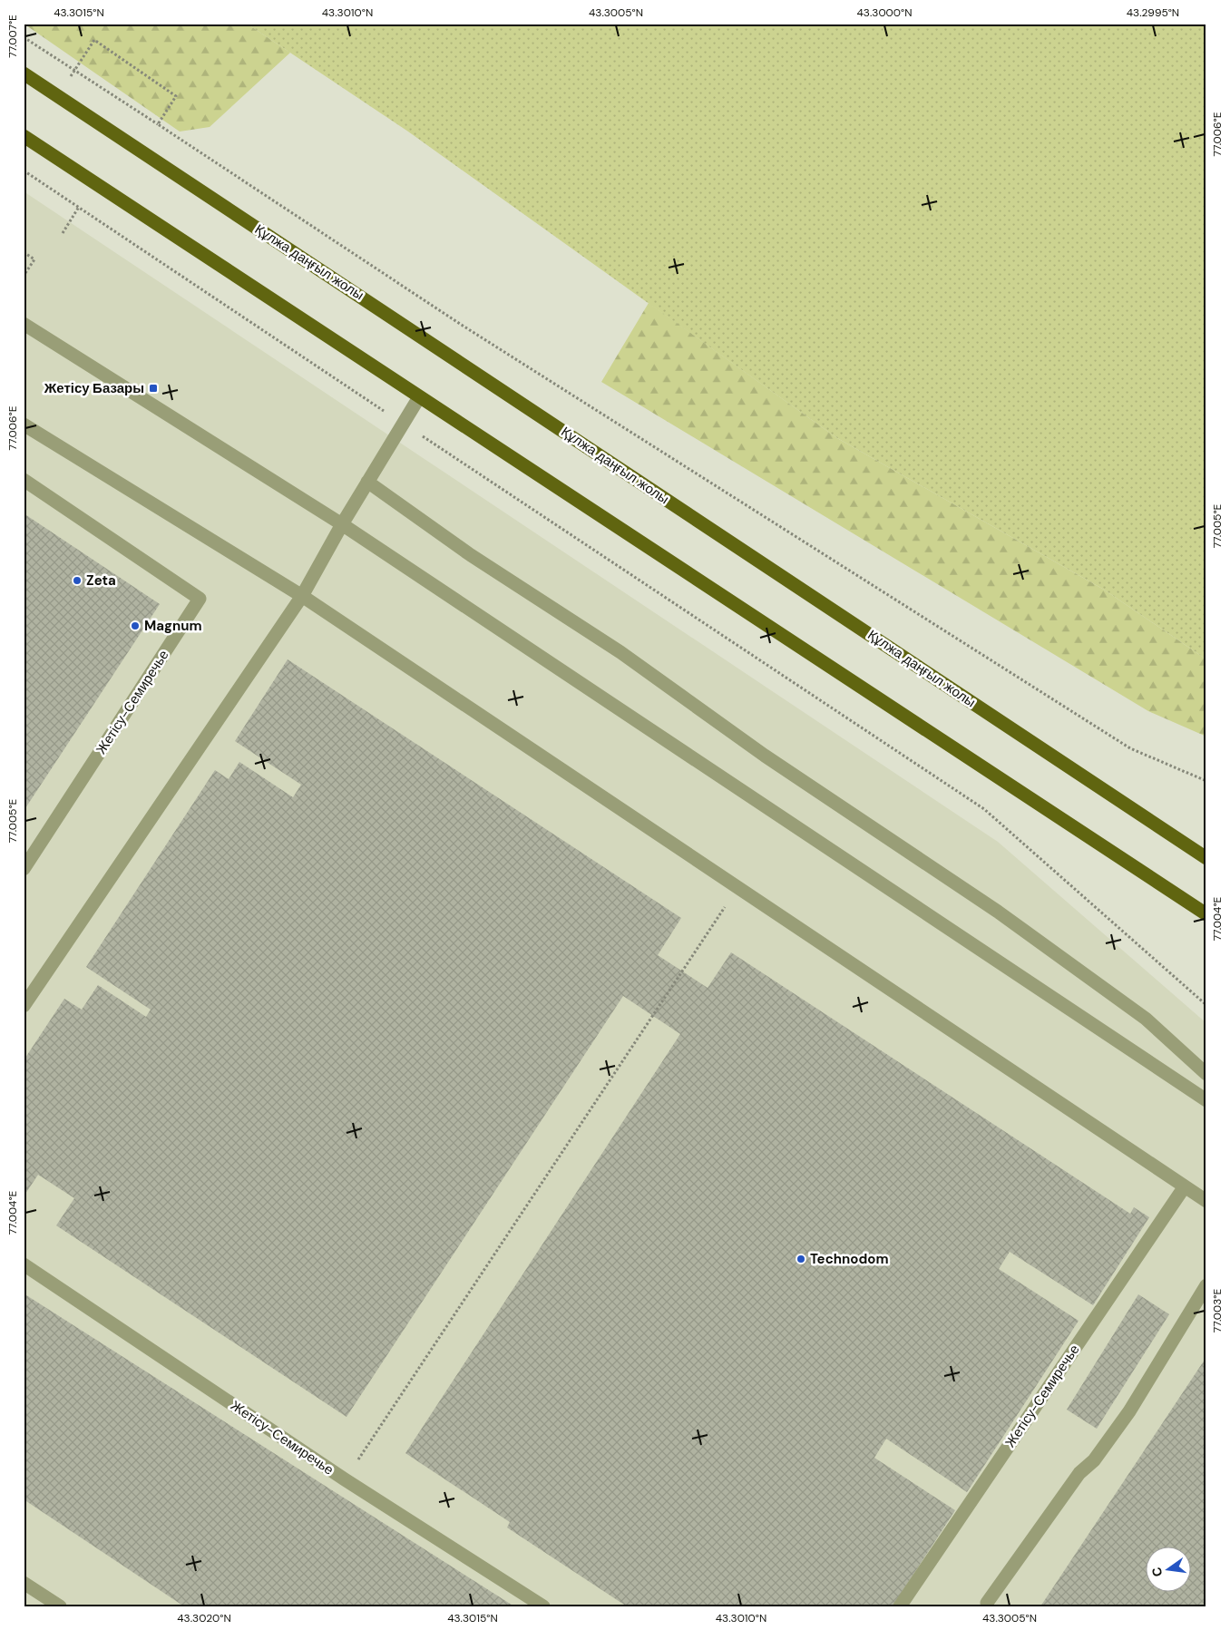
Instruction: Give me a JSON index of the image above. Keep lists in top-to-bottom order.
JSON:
{
  "streets": {
    "main road": ["Құлжа даңғыл жолы"],
    "lane": ["Жетісу-Семиречье"]
  },
  "places": {
    "transit": ["Жетісу Базары"],
    "other": ["Zeta", "Magnum", "Technodom"]
  },
  "north": "left",
  "coordinates": [
    "43.3015°N",
    "43.3010°N",
    "43.3005°N",
    "43.3000°N",
    "43.2995°N",
    "77.007°E",
    "77.006°E",
    "77.005°E",
    "77.004°E",
    "77.003°E",
    "43.3020°N"
  ]
}
